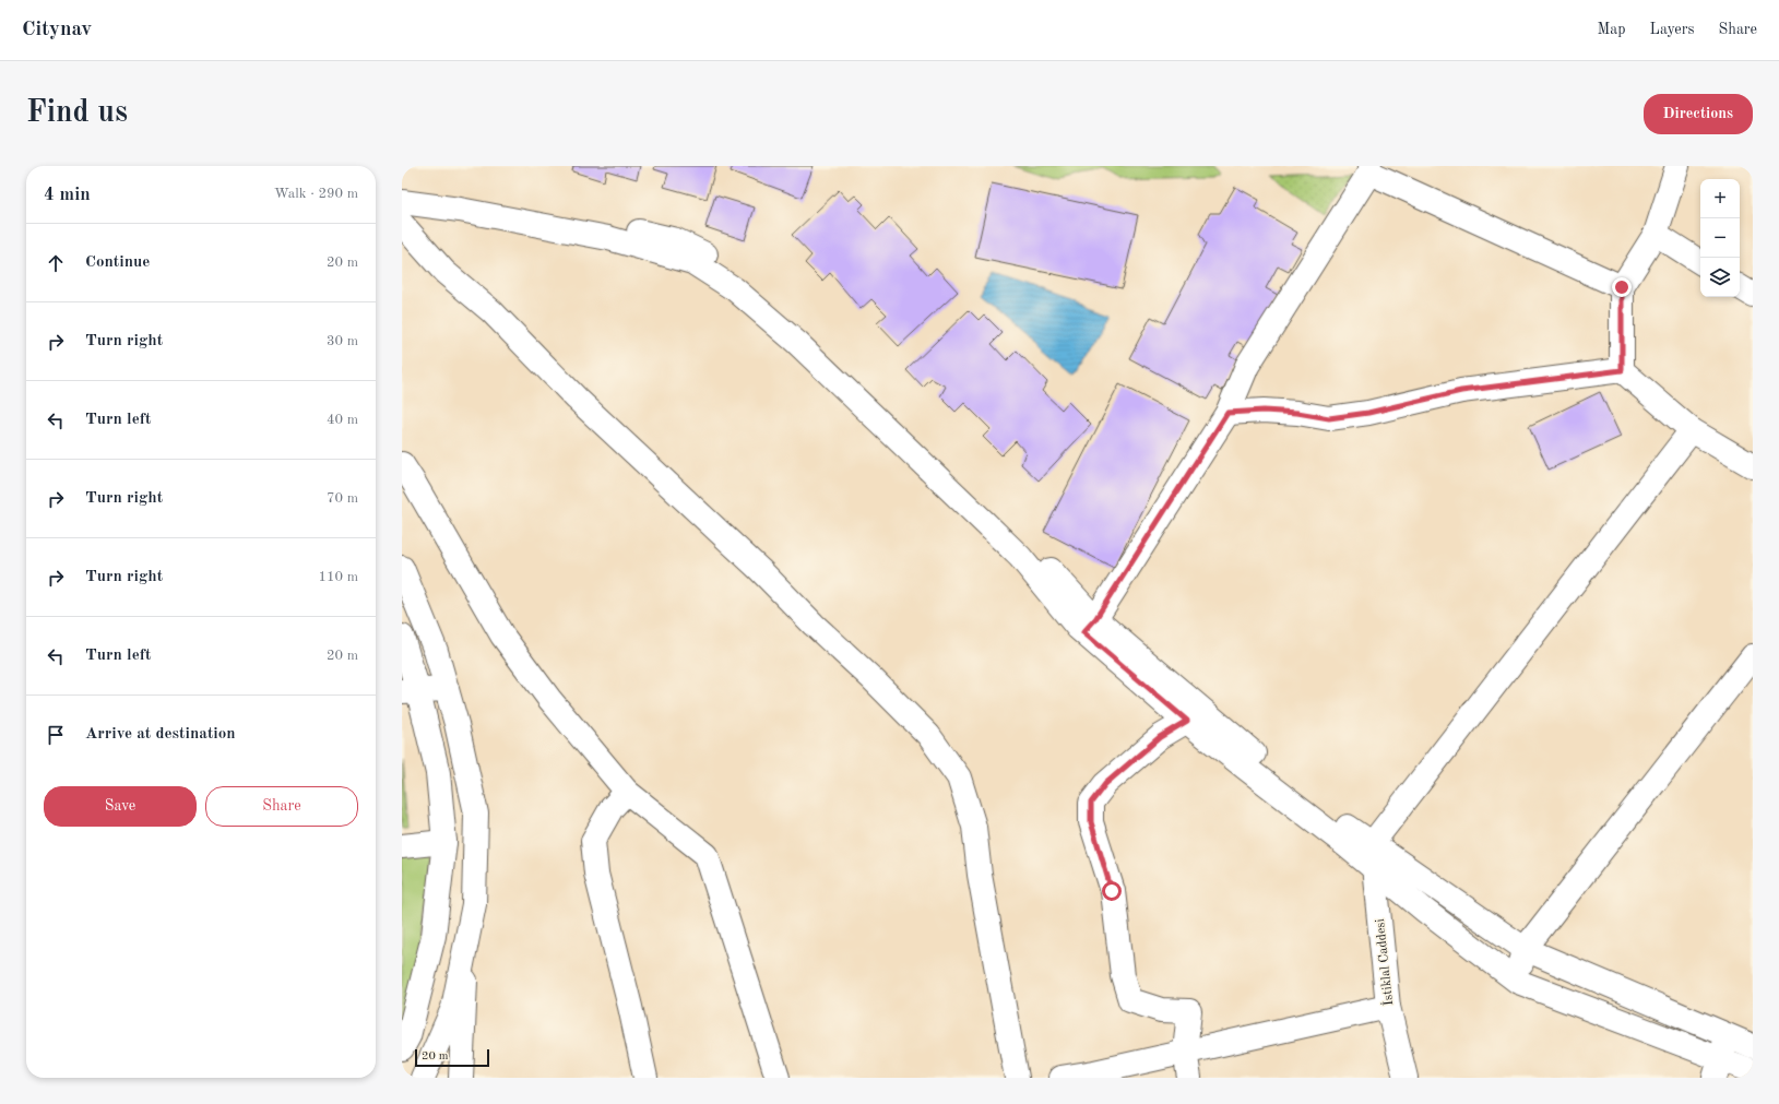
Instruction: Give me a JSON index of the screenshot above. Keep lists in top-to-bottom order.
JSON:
{
  "streets": {
    "street": ["İstiklal Caddesi"]
  },
  "scale_bar": "20 m",
  "page": {
    "header": "Citynav",
    "nav": ["Map", "Layers", "Share"],
    "buttons": [
      "Directions",
      ["Save", "Share"]
    ],
    "title": "Find us",
    "heading": ["4 min", "Walk · 290 m"],
    "map_buttons": ["+", "−"],
    "list": [
      ["Continue", "20 m"],
      ["Turn right", "30 m"],
      ["Turn left", "40 m"],
      ["Turn right", "70 m"],
      ["Turn right", "110 m"],
      ["Turn left", "20 m"],
      "Arrive at destination"
    ],
    "scale": "20 m"
  }
}
